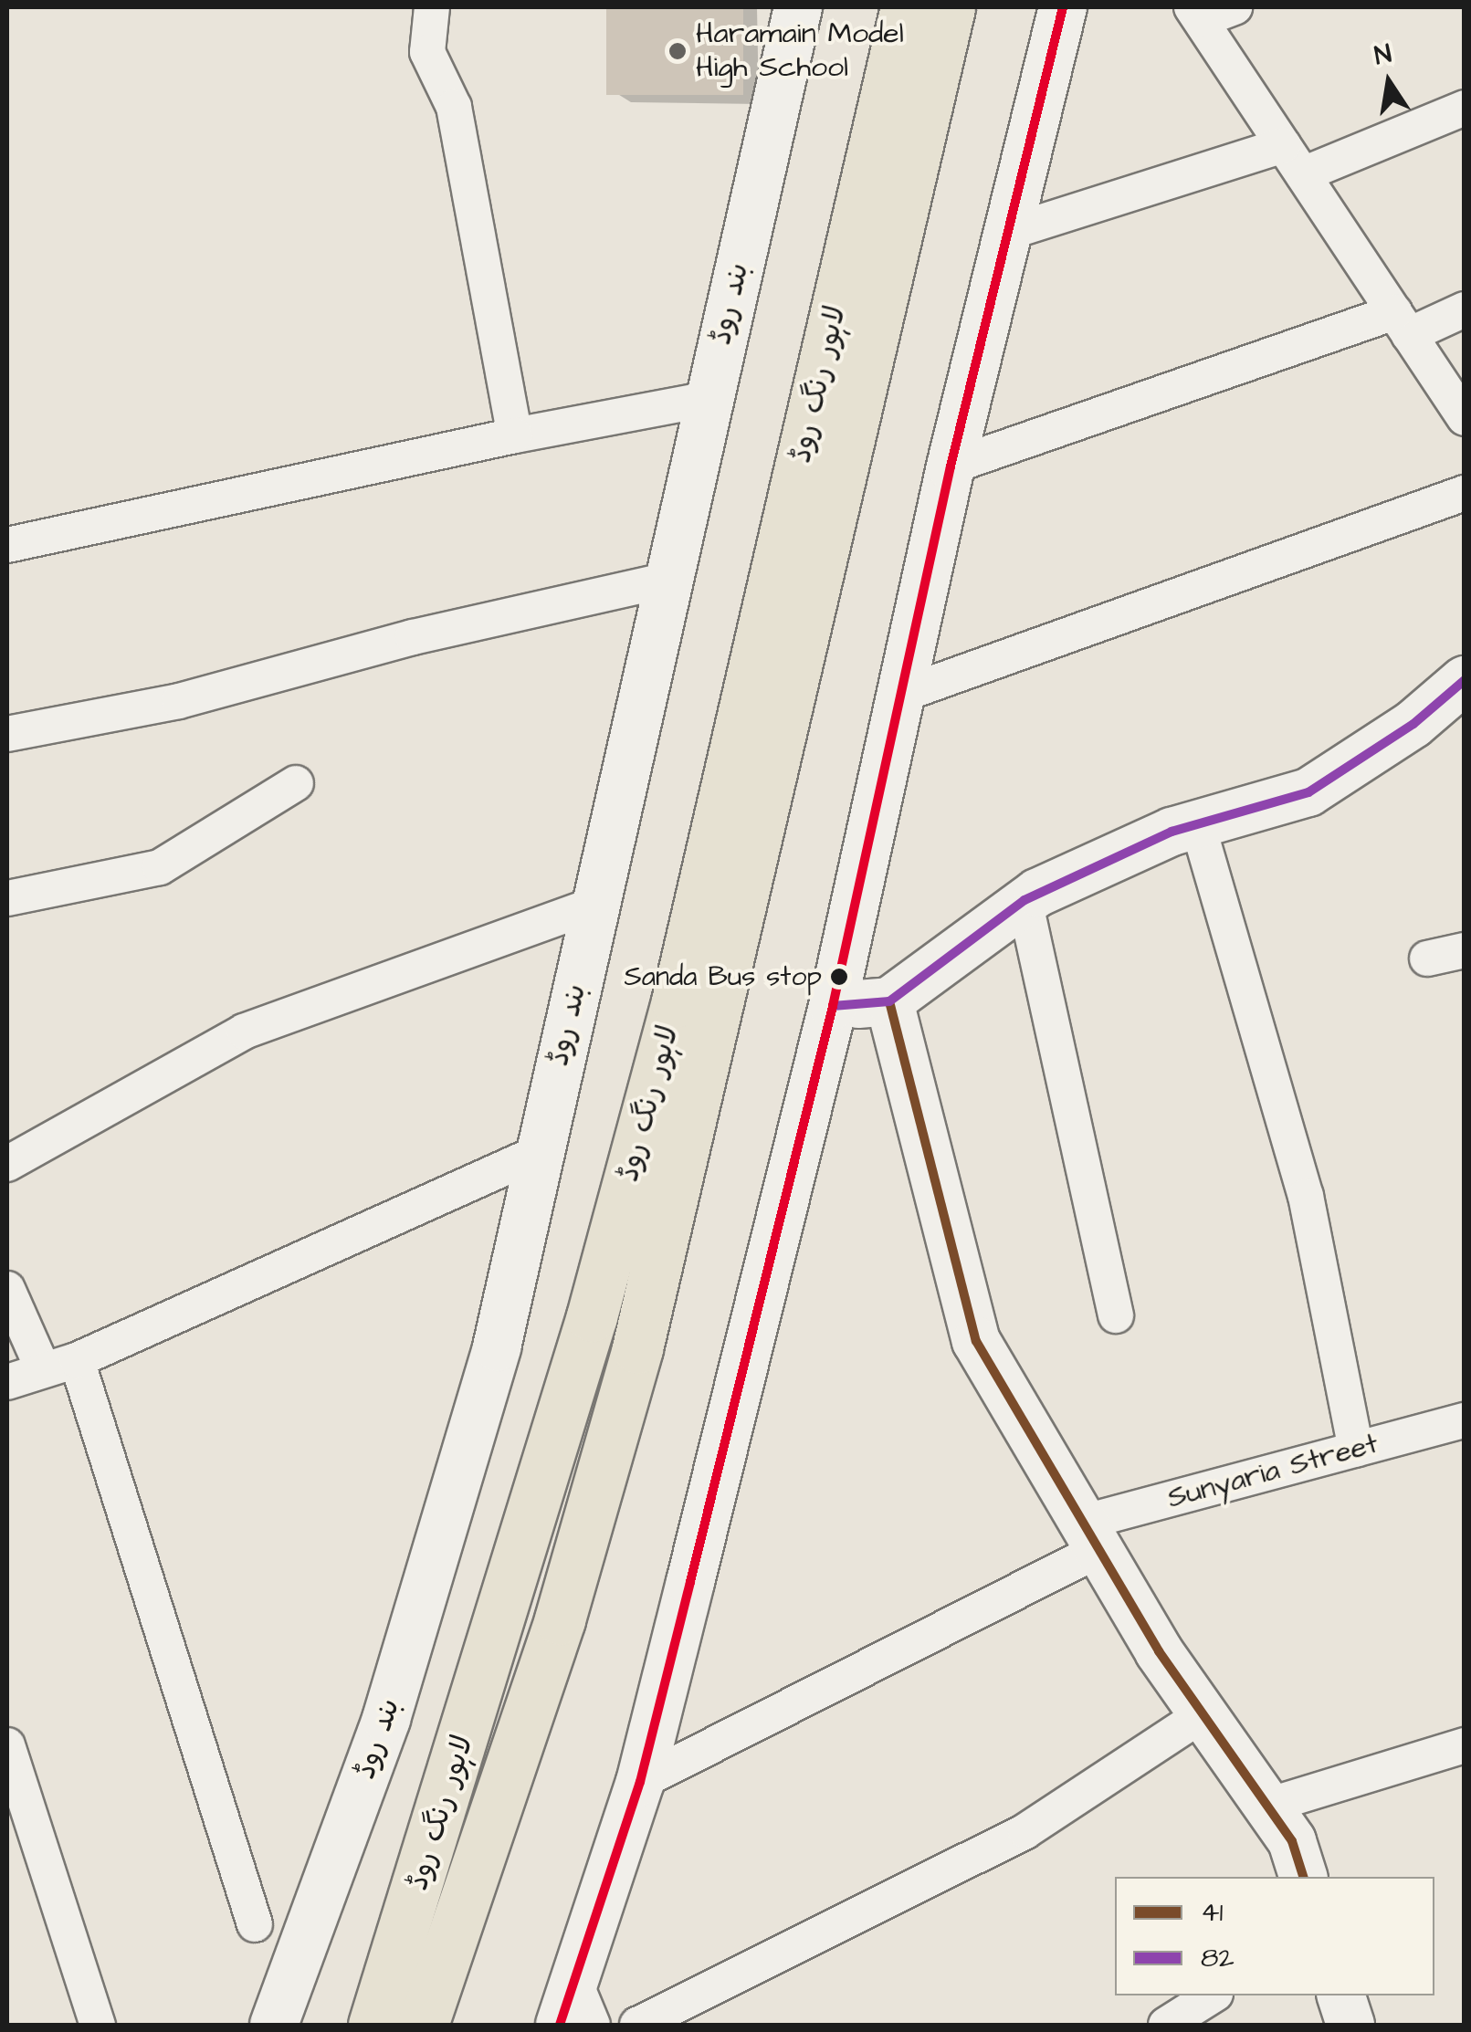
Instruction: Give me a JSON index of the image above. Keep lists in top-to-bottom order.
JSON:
{
  "streets": {
    "highway": ["لاہور رنگ روڈ"],
    "main road": ["بند روڈ"],
    "street": ["Sunyaria Street"]
  },
  "places": ["Haramain Model High School", "Sanda Bus stop"],
  "lines": ["transit line 82", "transit line 41"],
  "legend": ["41", "82"],
  "north": "top"
}
